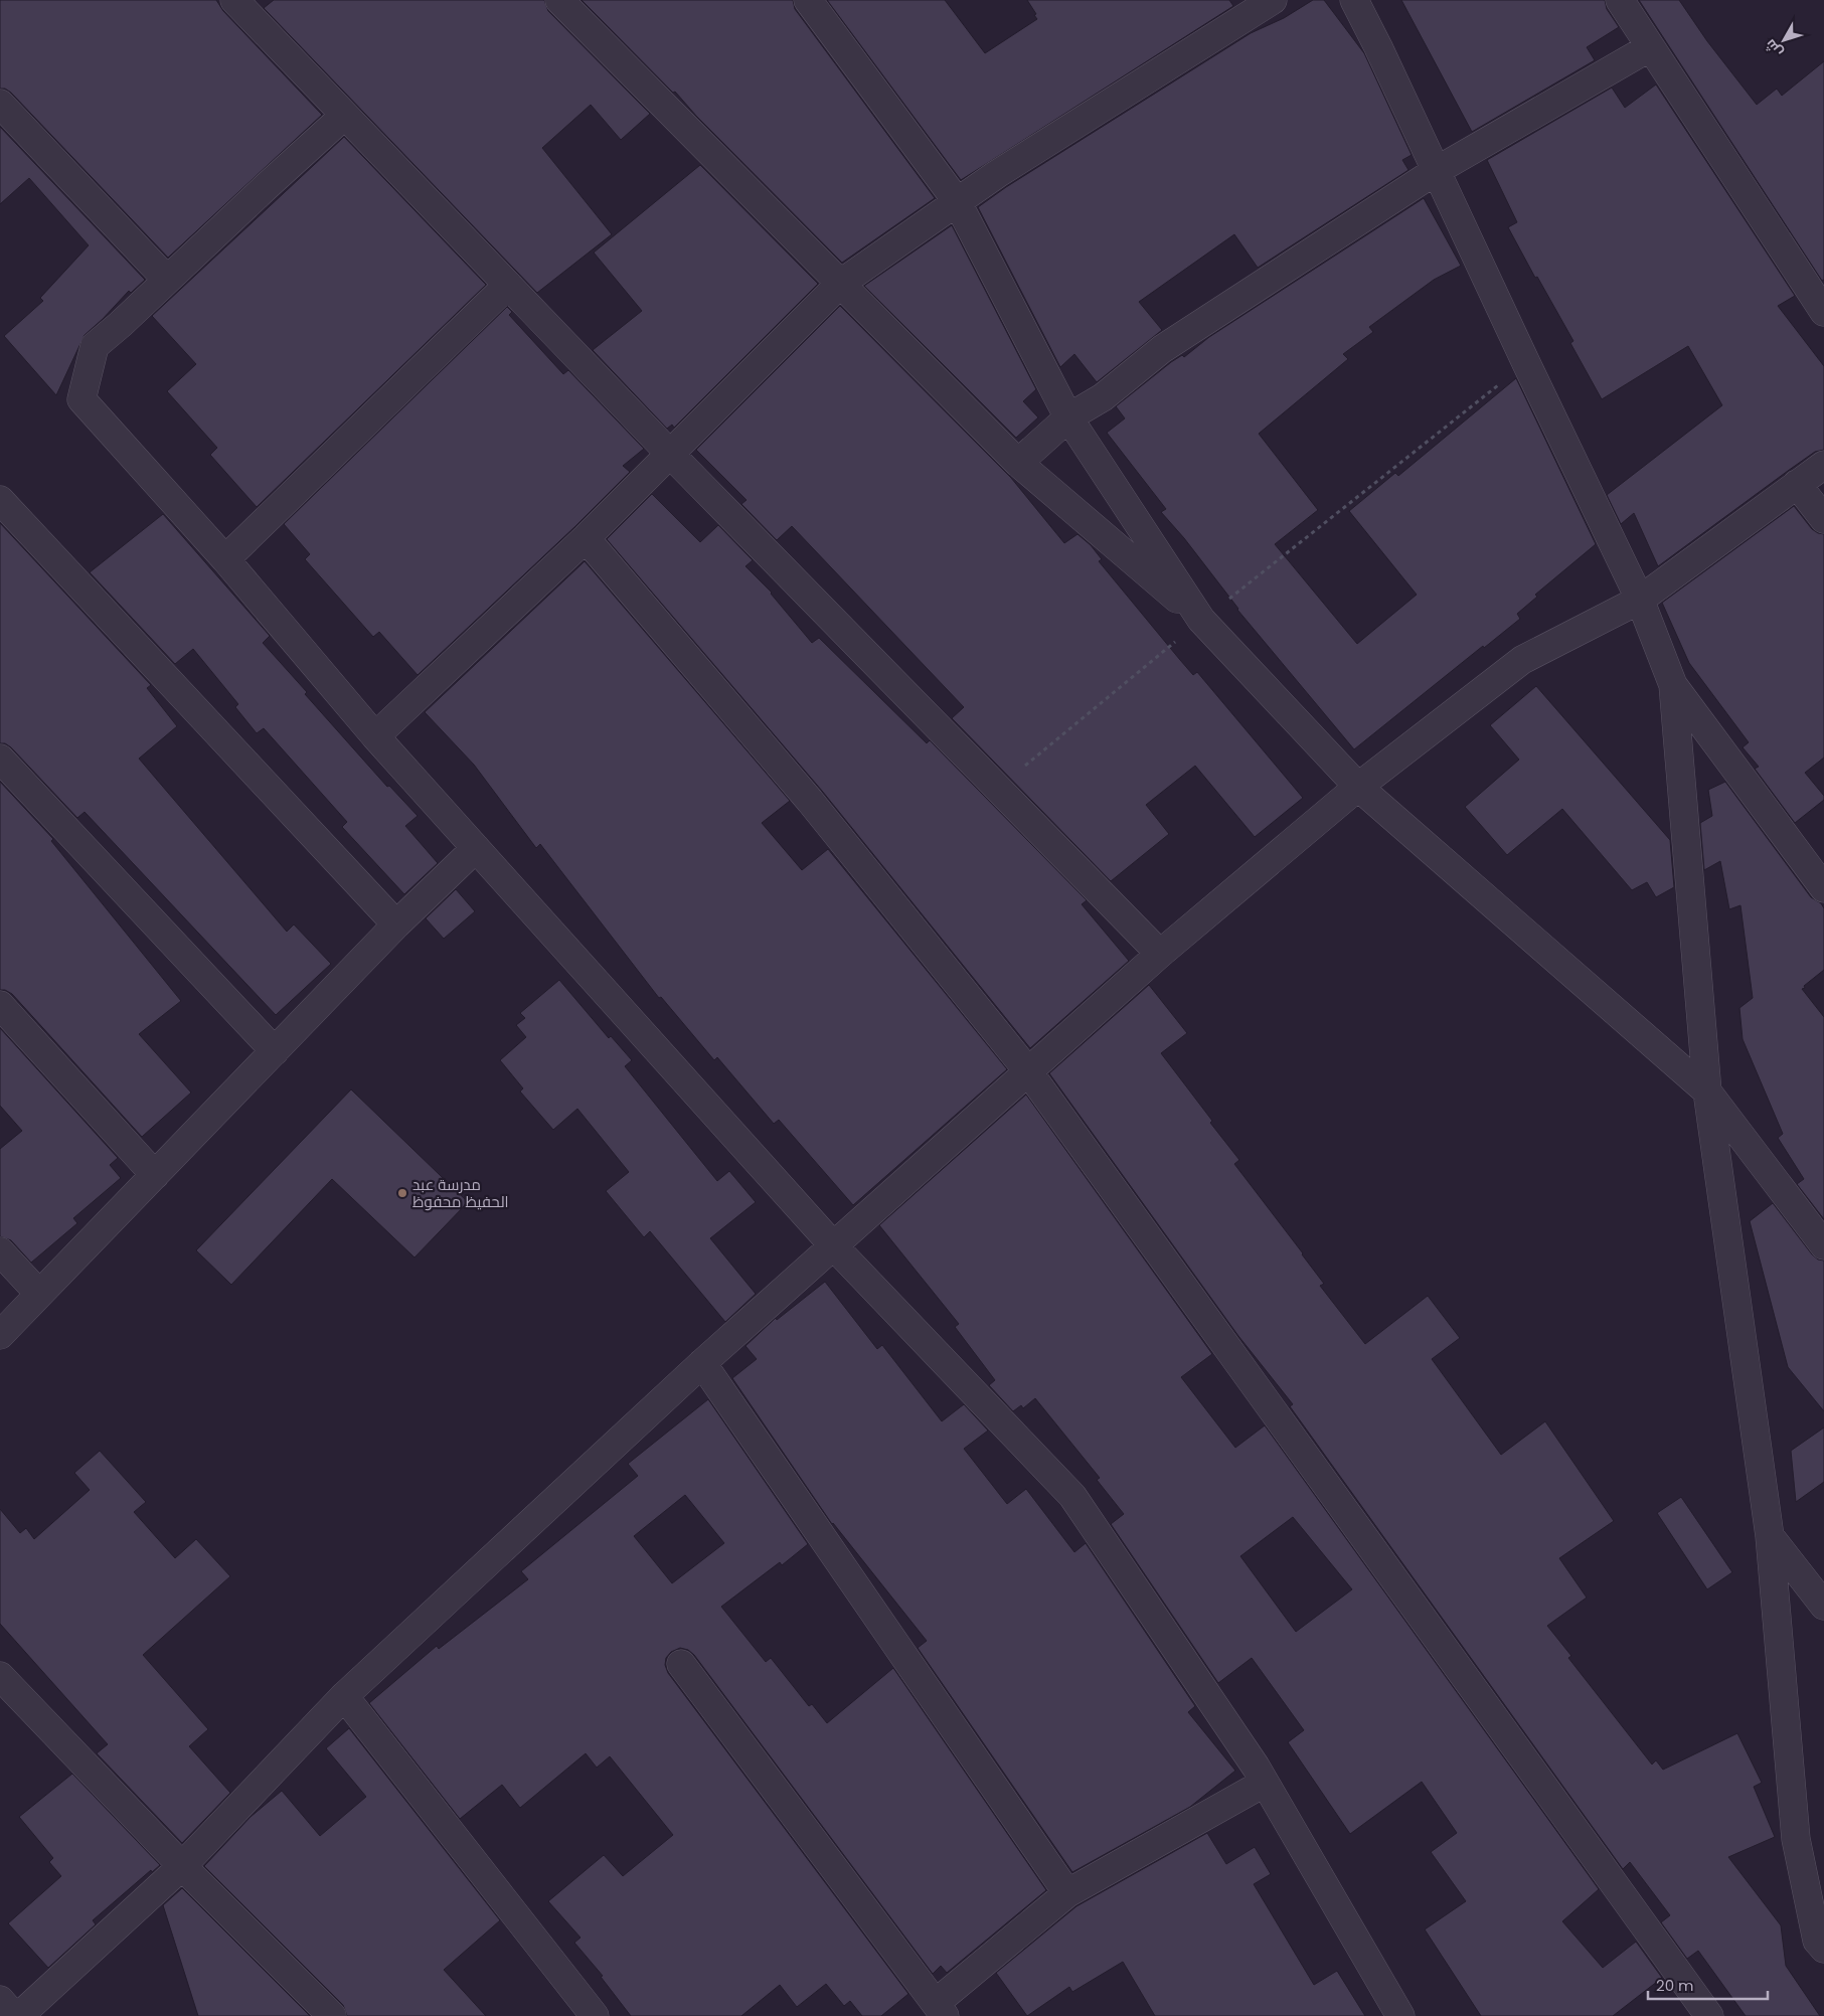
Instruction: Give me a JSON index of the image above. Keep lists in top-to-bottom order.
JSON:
{
  "places": ["مدرسة عبد الحفيظ محفوظ"],
  "scale_bar": "20 m",
  "north": "bottom left"
}
